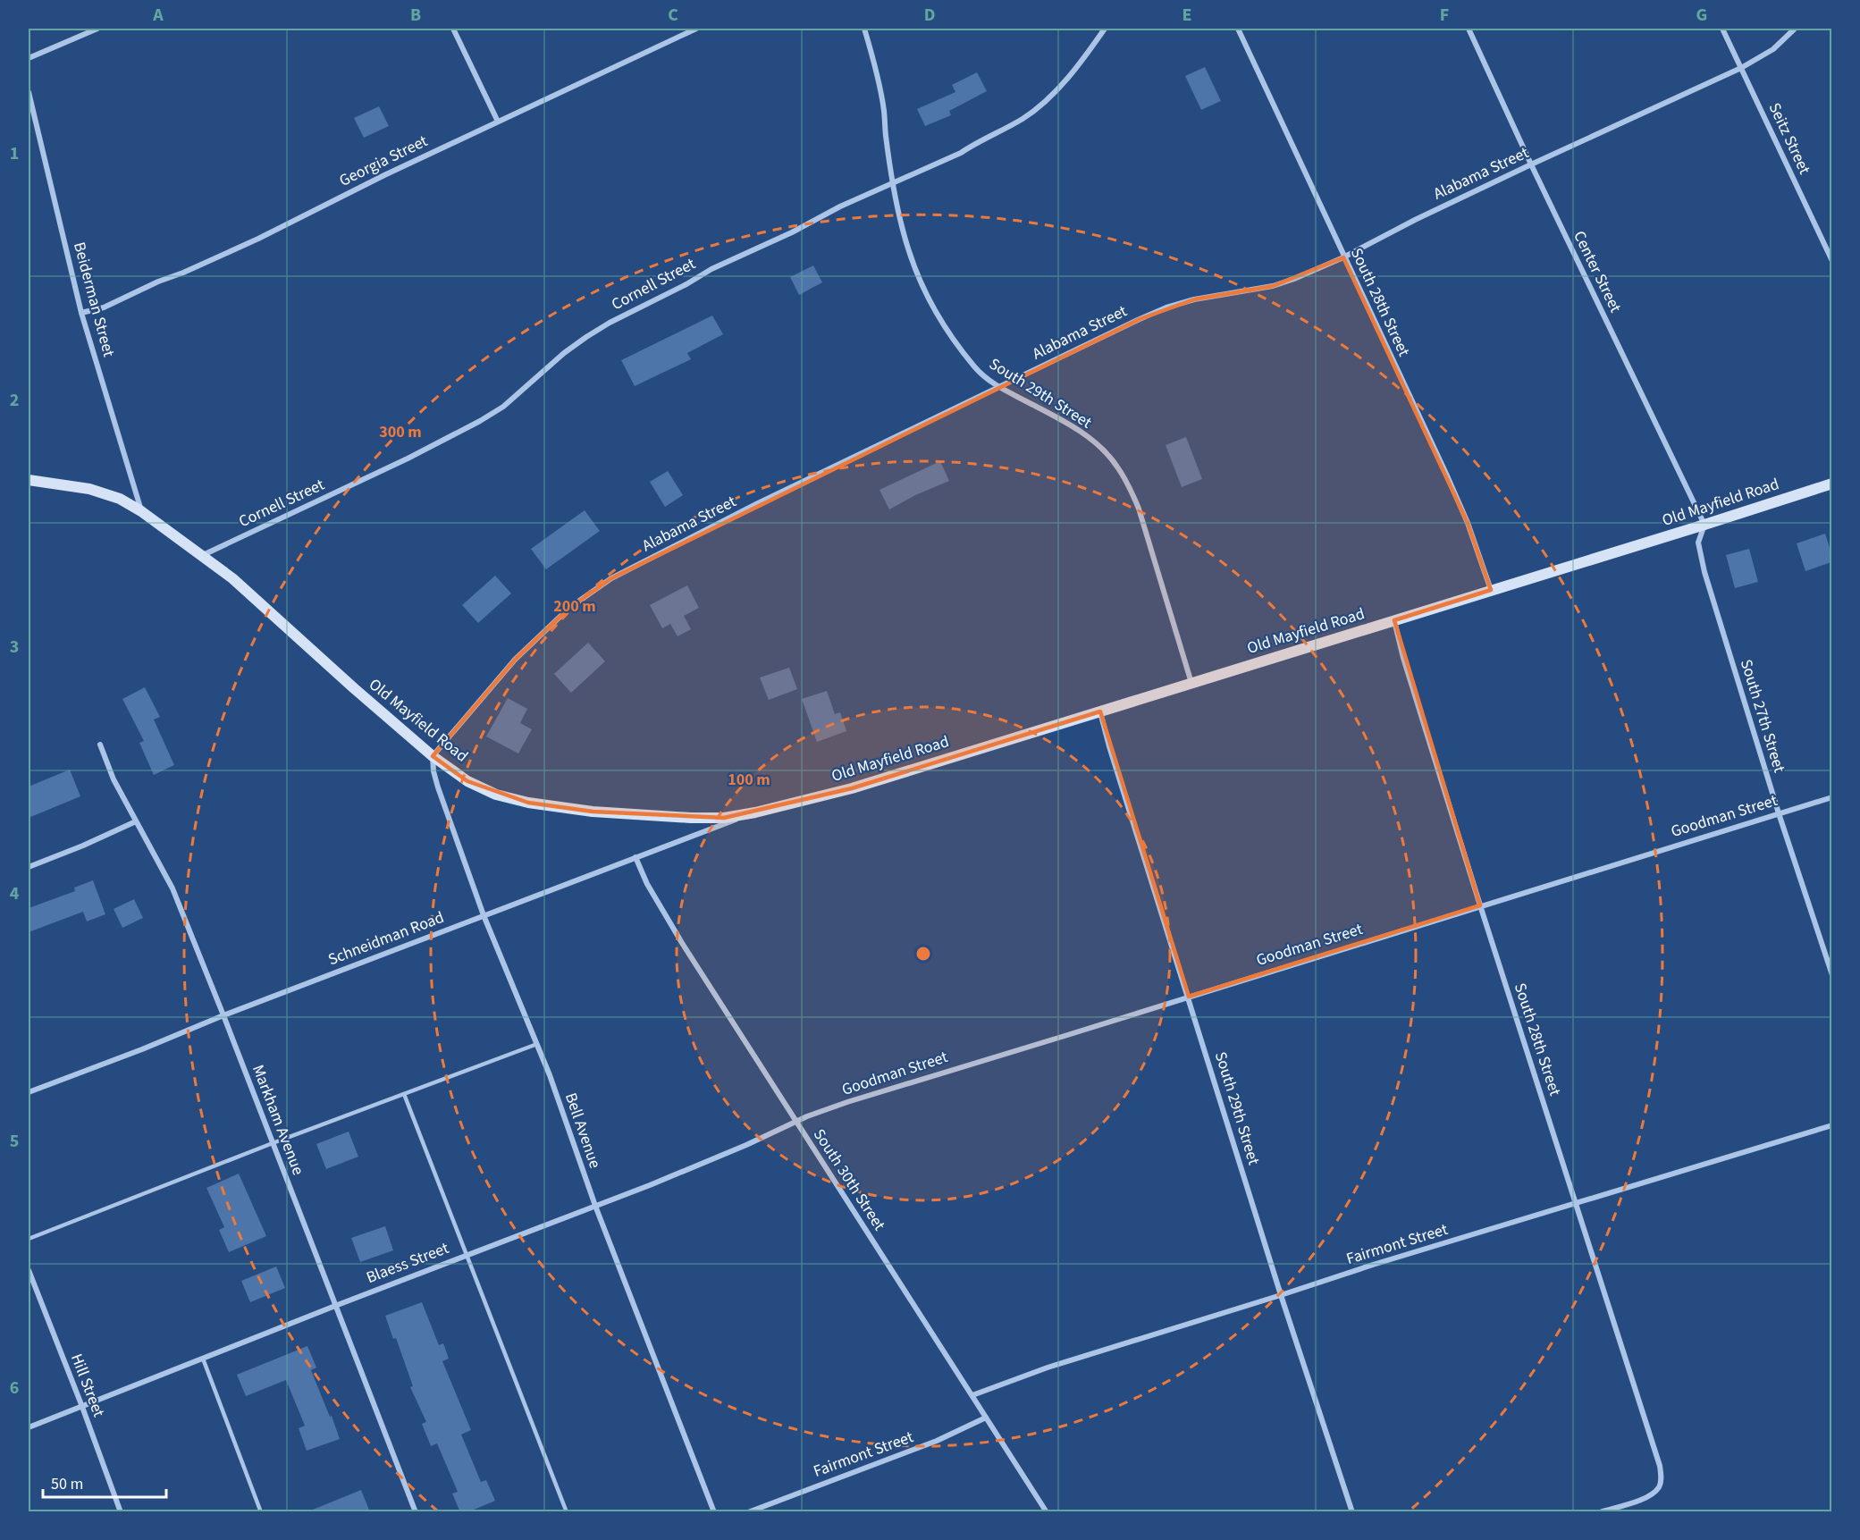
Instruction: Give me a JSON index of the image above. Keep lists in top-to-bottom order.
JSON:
{
  "streets": {
    "main road": ["Old Mayfield Road"],
    "street": [
      "Seitz Street",
      "Georgia Street",
      "Alabama Street",
      "Center Street",
      "Cornell Street",
      "Beiderman Street",
      "South 28th Street",
      "South 29th Street",
      "South 27th Street",
      "Goodman Street",
      "Schneidman Road",
      "Markham Avenue",
      "Bell Avenue",
      "South 30th Street",
      "Fairmont Street",
      "Blaess Street",
      "Hill Street"
    ]
  },
  "crossings": [
    ["Seitz Street", "Alabama Street"],
    ["Georgia Street", "Beiderman Street"],
    ["Alabama Street", "Center Street"],
    ["Alabama Street", "South 28th Street"],
    ["Alabama Street", "South 29th Street"],
    ["Alabama Street", "Old Mayfield Road"],
    ["Alabama Street", "Bell Avenue"],
    ["Center Street", "Old Mayfield Road"],
    ["Center Street", "South 27th Street"],
    ["Cornell Street", "South 29th Street"],
    ["Cornell Street", "Old Mayfield Road"],
    ["Beiderman Street", "Old Mayfield Road"],
    ["South 28th Street", "Old Mayfield Road"],
    ["South 28th Street", "Goodman Street"],
    ["South 28th Street", "Fairmont Street"],
    ["South 29th Street", "Old Mayfield Road"],
    ["South 29th Street", "Goodman Street"],
    ["South 29th Street", "Fairmont Street"],
    ["Old Mayfield Road", "South 27th Street"],
    ["Old Mayfield Road", "Schneidman Road"],
    ["Old Mayfield Road", "Bell Avenue"],
    ["South 27th Street", "Goodman Street"],
    ["Goodman Street", "South 30th Street"],
    ["Goodman Street", "Blaess Street"],
    ["Schneidman Road", "Markham Avenue"],
    ["Schneidman Road", "Bell Avenue"],
    ["Schneidman Road", "South 30th Street"],
    ["Markham Avenue", "Blaess Street"],
    ["Bell Avenue", "Blaess Street"],
    ["South 30th Street", "Fairmont Street"],
    ["South 30th Street", "Blaess Street"],
    ["Blaess Street", "Hill Street"]
  ],
  "scale_bar": "50 m",
  "grid": {
    "columns": [
      "A",
      "B",
      "C",
      "D",
      "E",
      "F",
      "G"
    ],
    "rows": [
      "1",
      "2",
      "3",
      "4",
      "5",
      "6"
    ]
  },
  "rings": ["300 m", "200 m", "100 m"]
}
